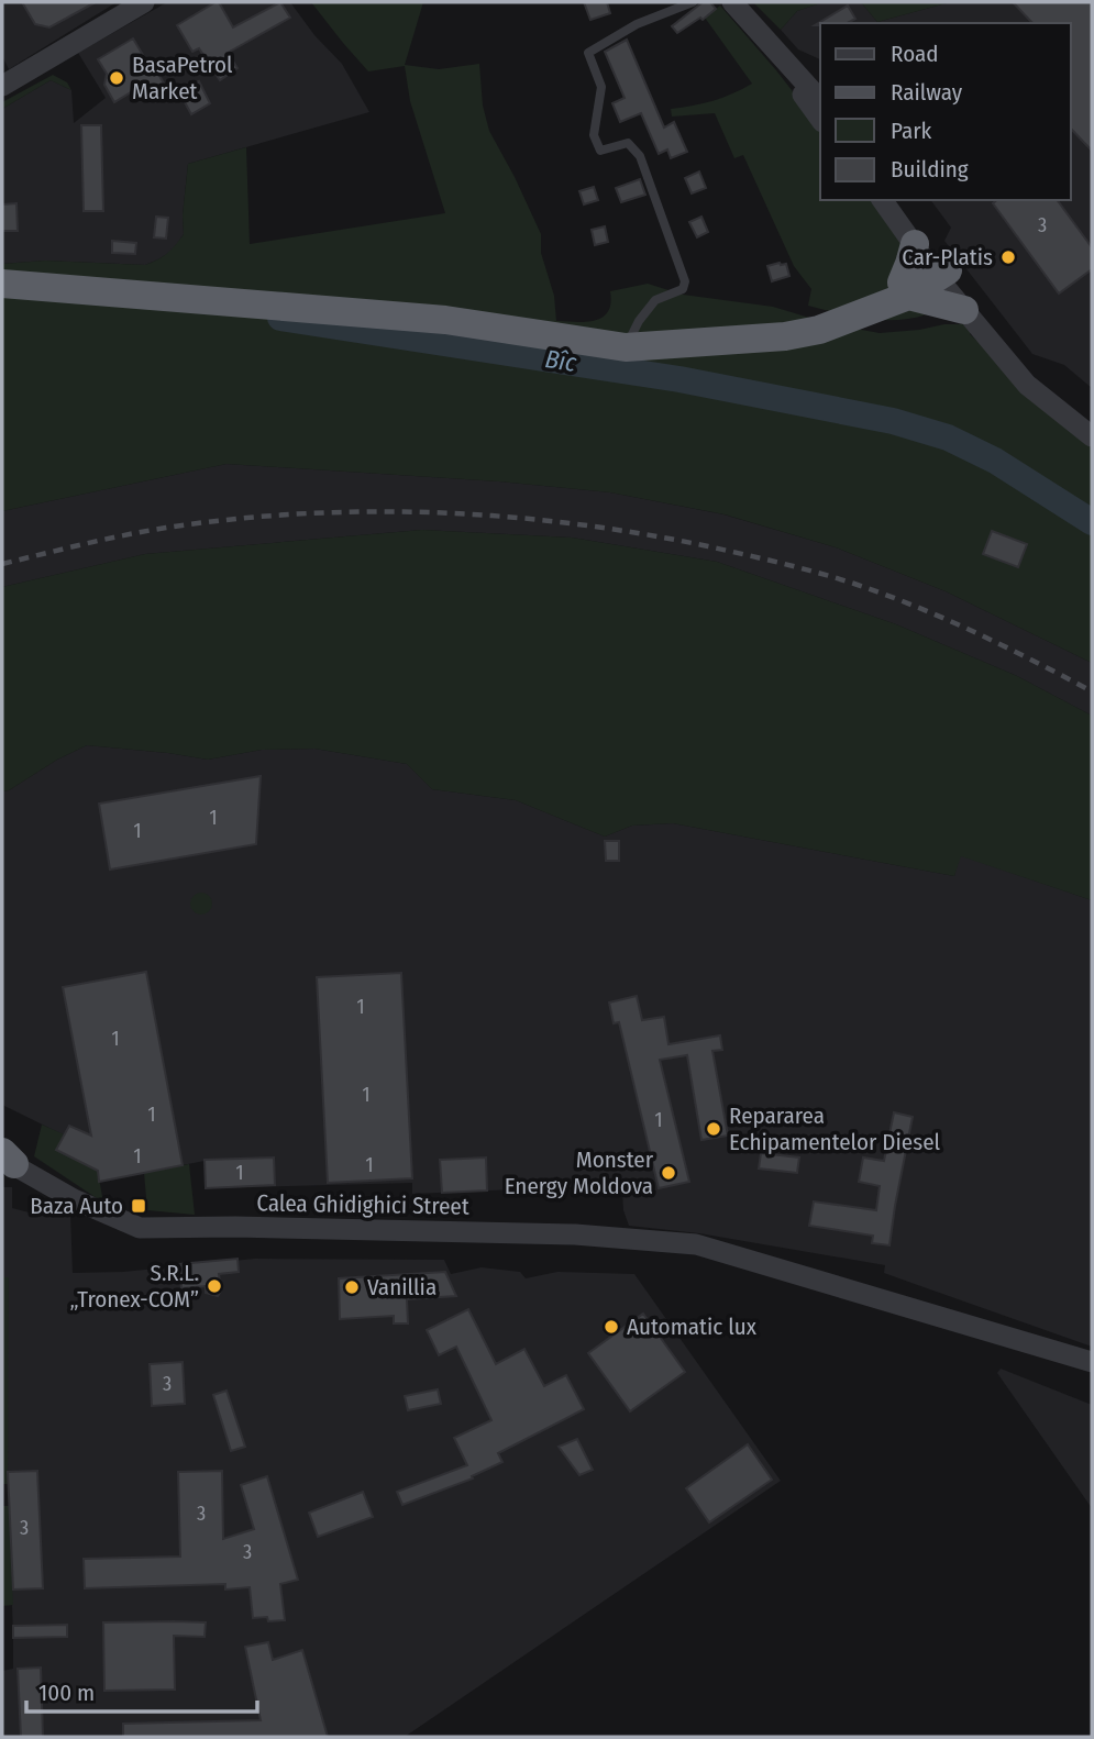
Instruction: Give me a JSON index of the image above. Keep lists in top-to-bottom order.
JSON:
{
  "streets": {
    "street": ["Calea Ghidighici Street"]
  },
  "water": ["Bîc"],
  "places": {
    "other": [
      "BasaPetrol Market",
      "Car-Platis",
      "Repararea Echipamentelor Diesel",
      "Monster Energy Moldova",
      "S.R.L. „Tronex-COM”",
      "Vanillia",
      "Automatic lux"
    ],
    "transit": ["Baza Auto"]
  },
  "house_numbers": [
    "3",
    "1",
    "1",
    "1",
    "1",
    "1",
    "1",
    "1",
    "1",
    "1",
    "1",
    "3",
    "3",
    "3",
    "3"
  ],
  "legend": [
    "Road",
    "Railway",
    "Park",
    "Building"
  ],
  "scale_bar": "100 m"
}
